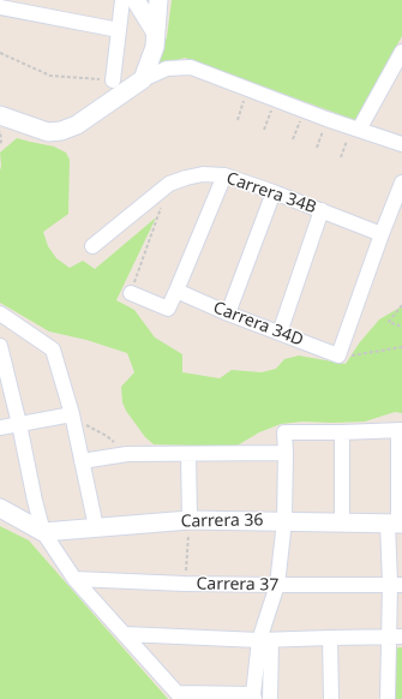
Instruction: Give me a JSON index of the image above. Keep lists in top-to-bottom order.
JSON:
{
  "streets": {
    "street": [
      "Carrera 34B",
      "Carrera 34D",
      "Carrera 36",
      "Carrera 37"
    ]
  }
}
